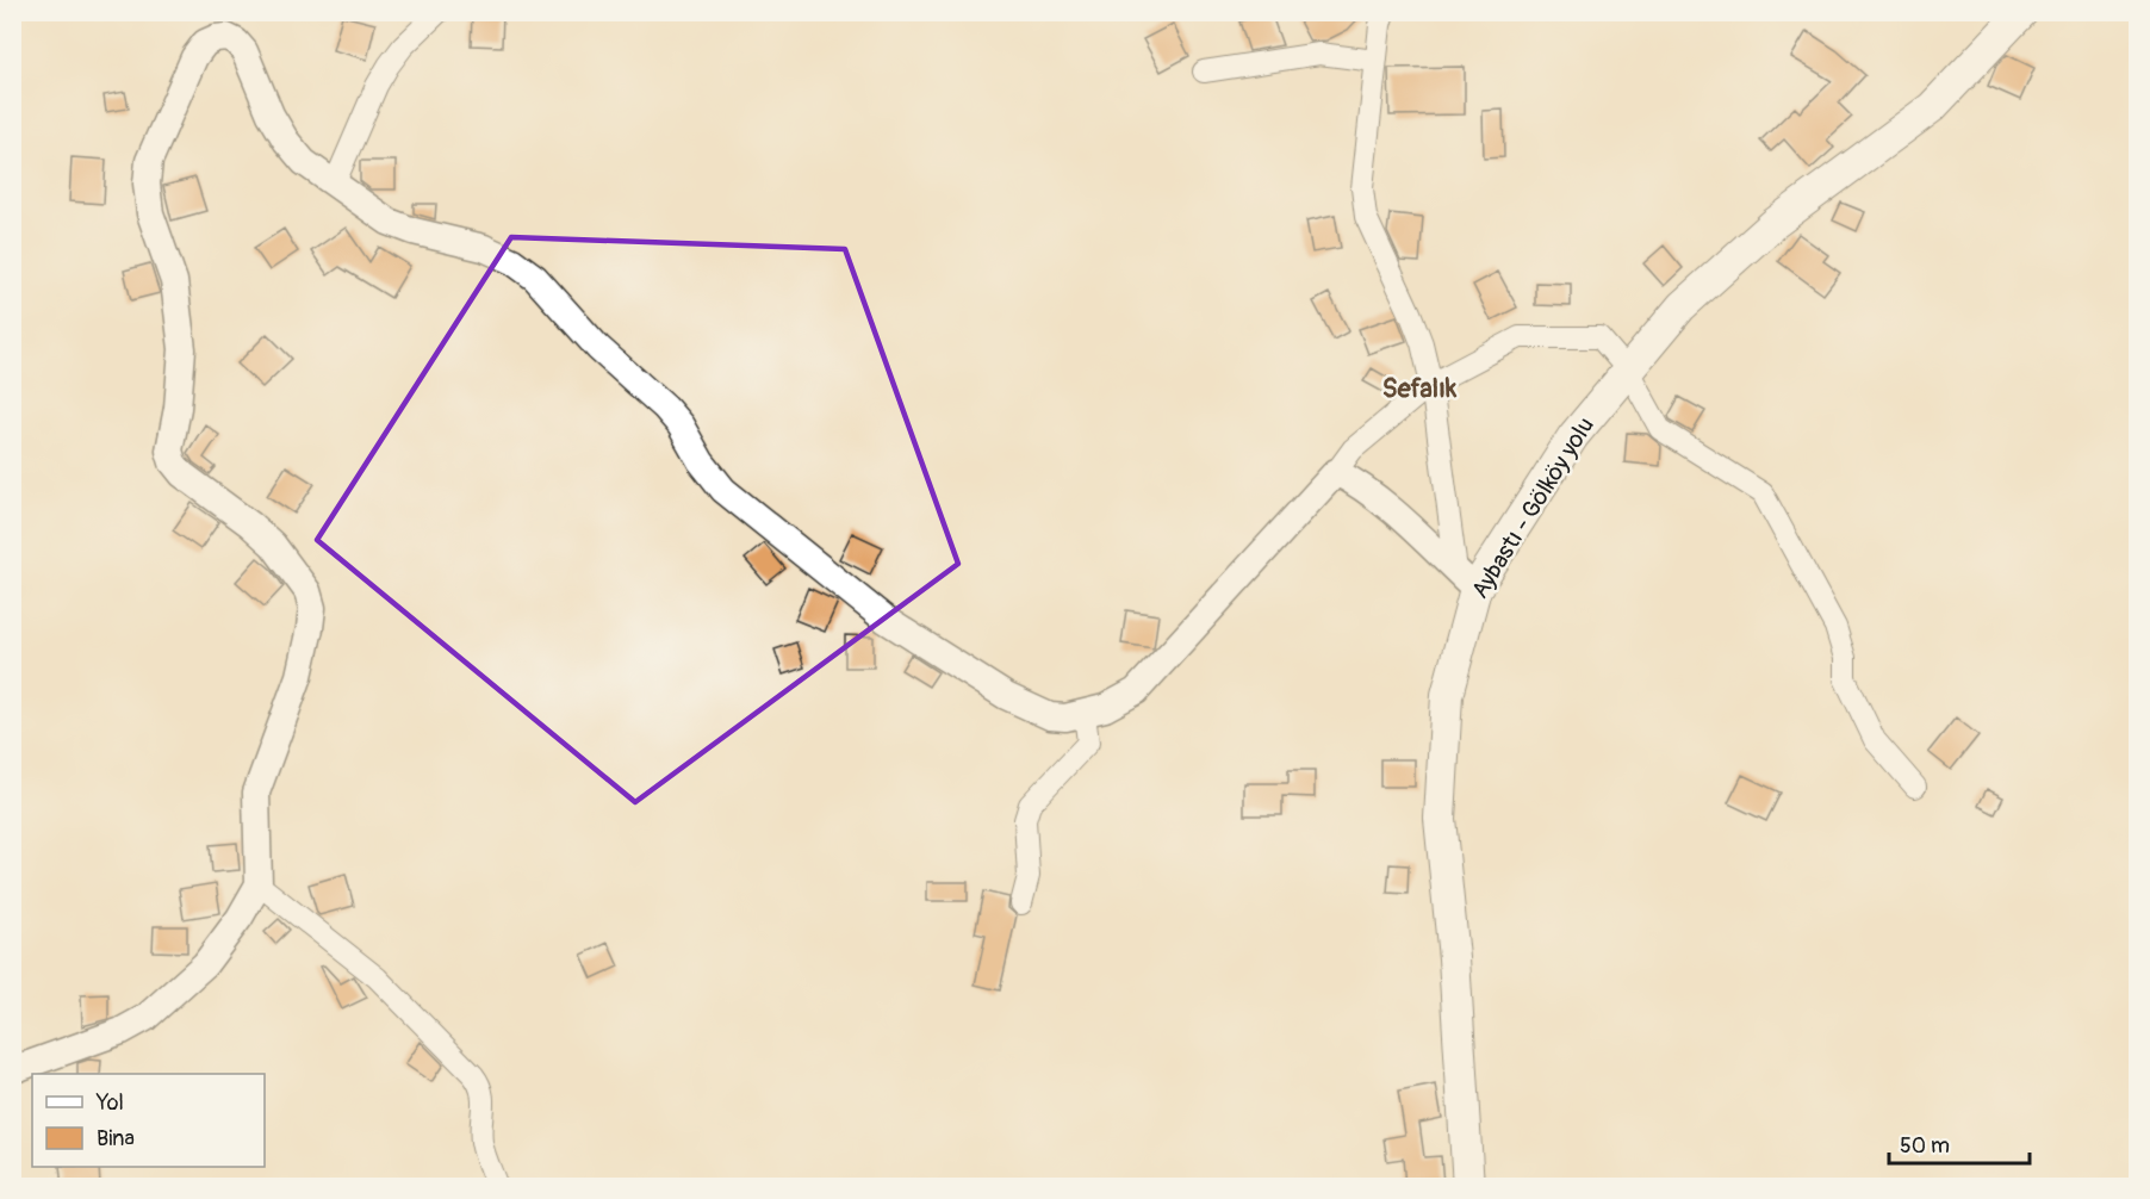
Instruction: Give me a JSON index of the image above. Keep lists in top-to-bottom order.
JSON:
{
  "streets": {
    "main road": ["Aybastı - Gölköy yolu"]
  },
  "districts": ["Sefalık"],
  "legend": ["Yol", "Bina"],
  "scale_bar": "50 m"
}
